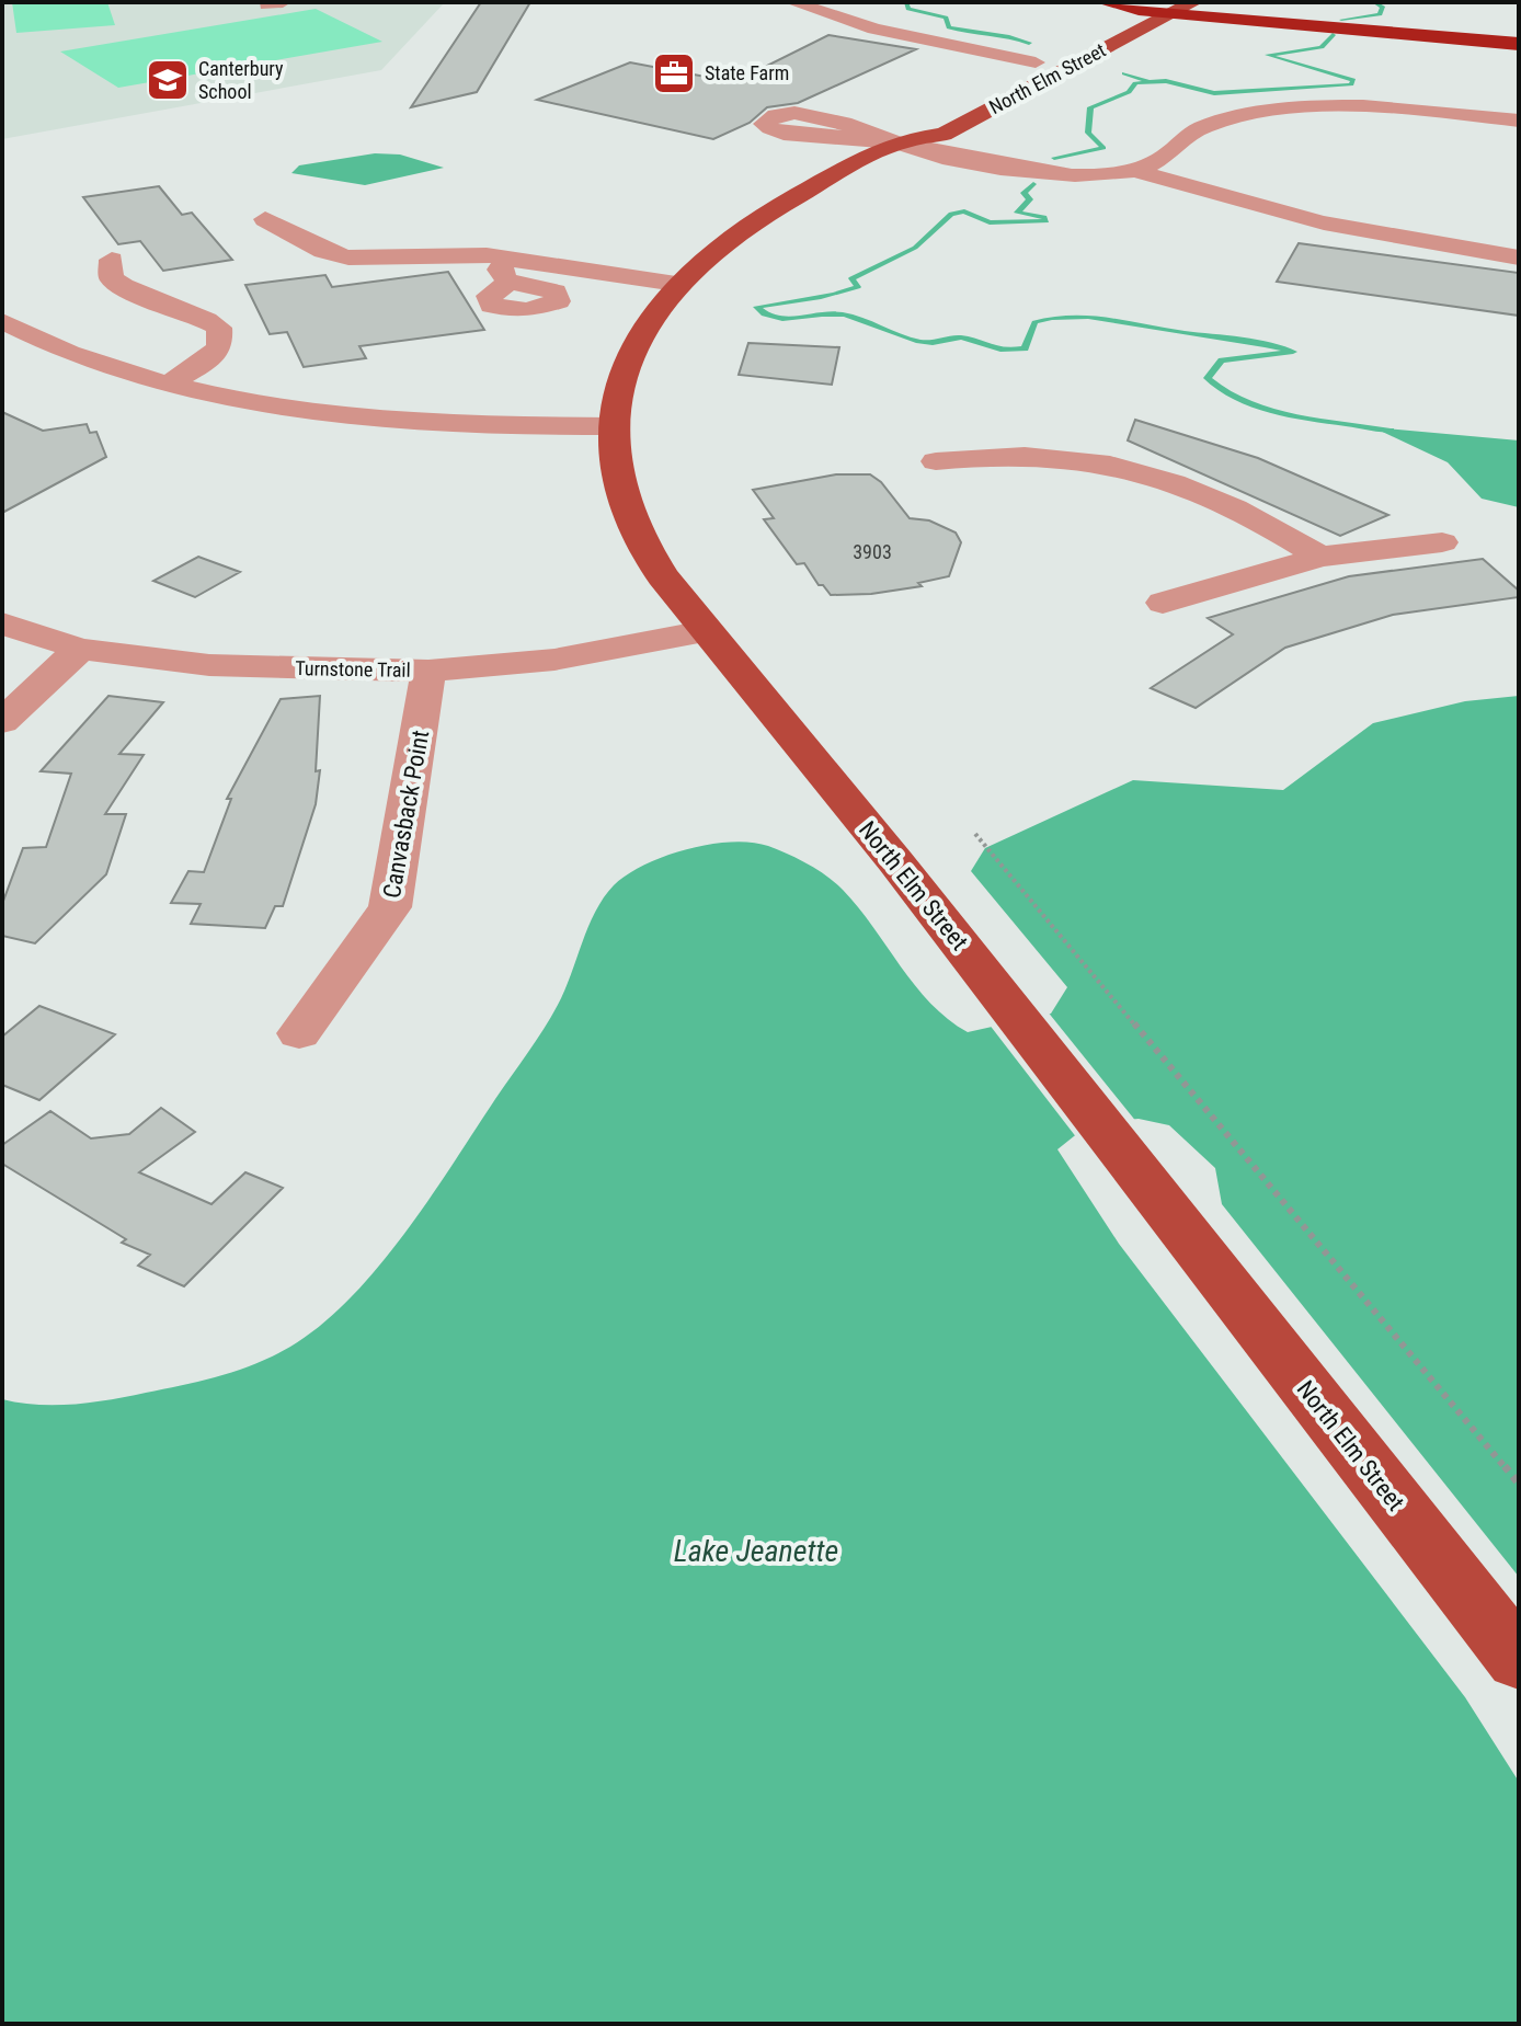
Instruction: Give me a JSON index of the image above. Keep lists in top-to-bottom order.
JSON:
{
  "streets": {
    "main road": ["North Elm Street"],
    "street": ["Turnstone Trail", "Canvasback Point"]
  },
  "crossings": [
    ["North Elm Street", "Turnstone Trail"],
    ["Turnstone Trail", "Canvasback Point"]
  ],
  "water": ["Lake Jeanette"],
  "places": {
    "office": ["State Farm"],
    "school or university": ["Canterbury School"]
  },
  "house_numbers": ["3903"]
}
